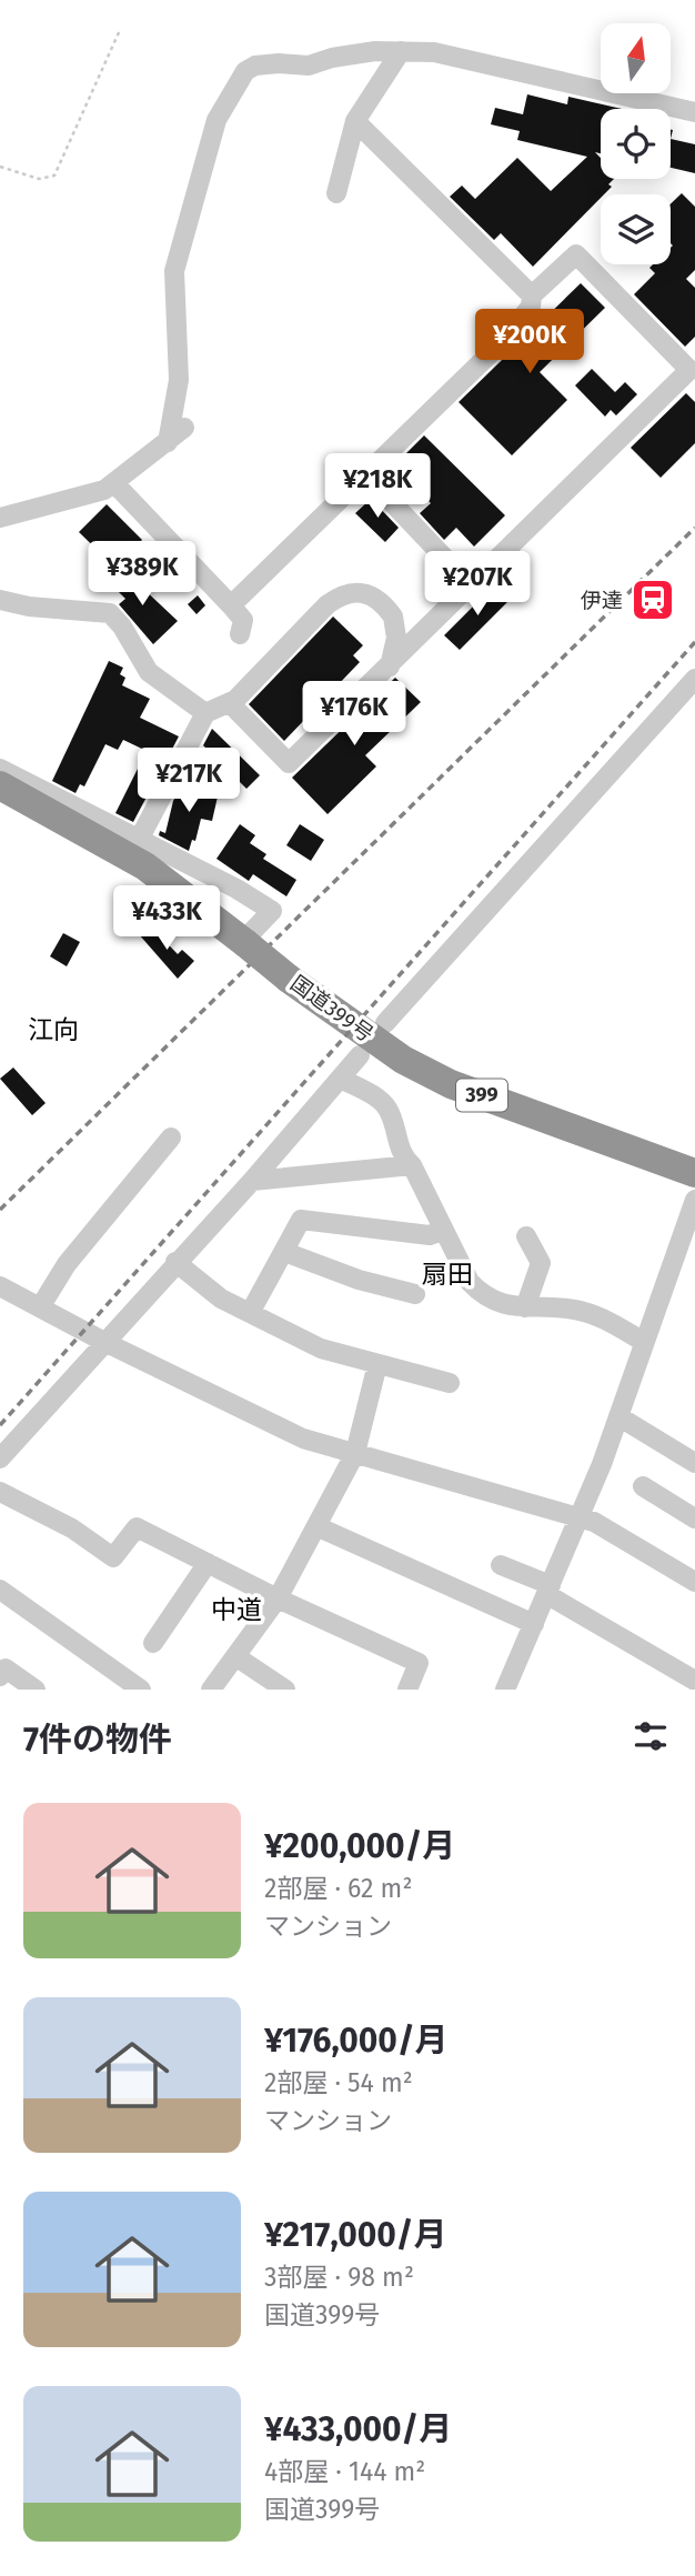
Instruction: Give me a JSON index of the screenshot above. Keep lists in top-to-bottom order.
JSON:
{
  "streets": {
    "highway": ["国道399号", "399"]
  },
  "districts": ["江向", "扇田", "中道"],
  "places": {
    "station": ["伊達"]
  },
  "north": "top",
  "page": {
    "price": [
      "¥200K",
      "¥218K",
      "¥389K",
      "¥207K",
      "¥176K",
      "¥217K",
      "¥433K"
    ],
    "heading": "7件の物件",
    "list": [
      {
        "name": "¥200,000/月",
        "note": "2部屋 · 62 m² · マンション"
      },
      {
        "name": "¥176,000/月",
        "note": "2部屋 · 54 m² · マンション"
      },
      {
        "name": "¥217,000/月",
        "note": "3部屋 · 98 m² · 国道399号"
      },
      {
        "name": "¥433,000/月",
        "note": "4部屋 · 144 m² · 国道399号"
      }
    ]
  }
}
